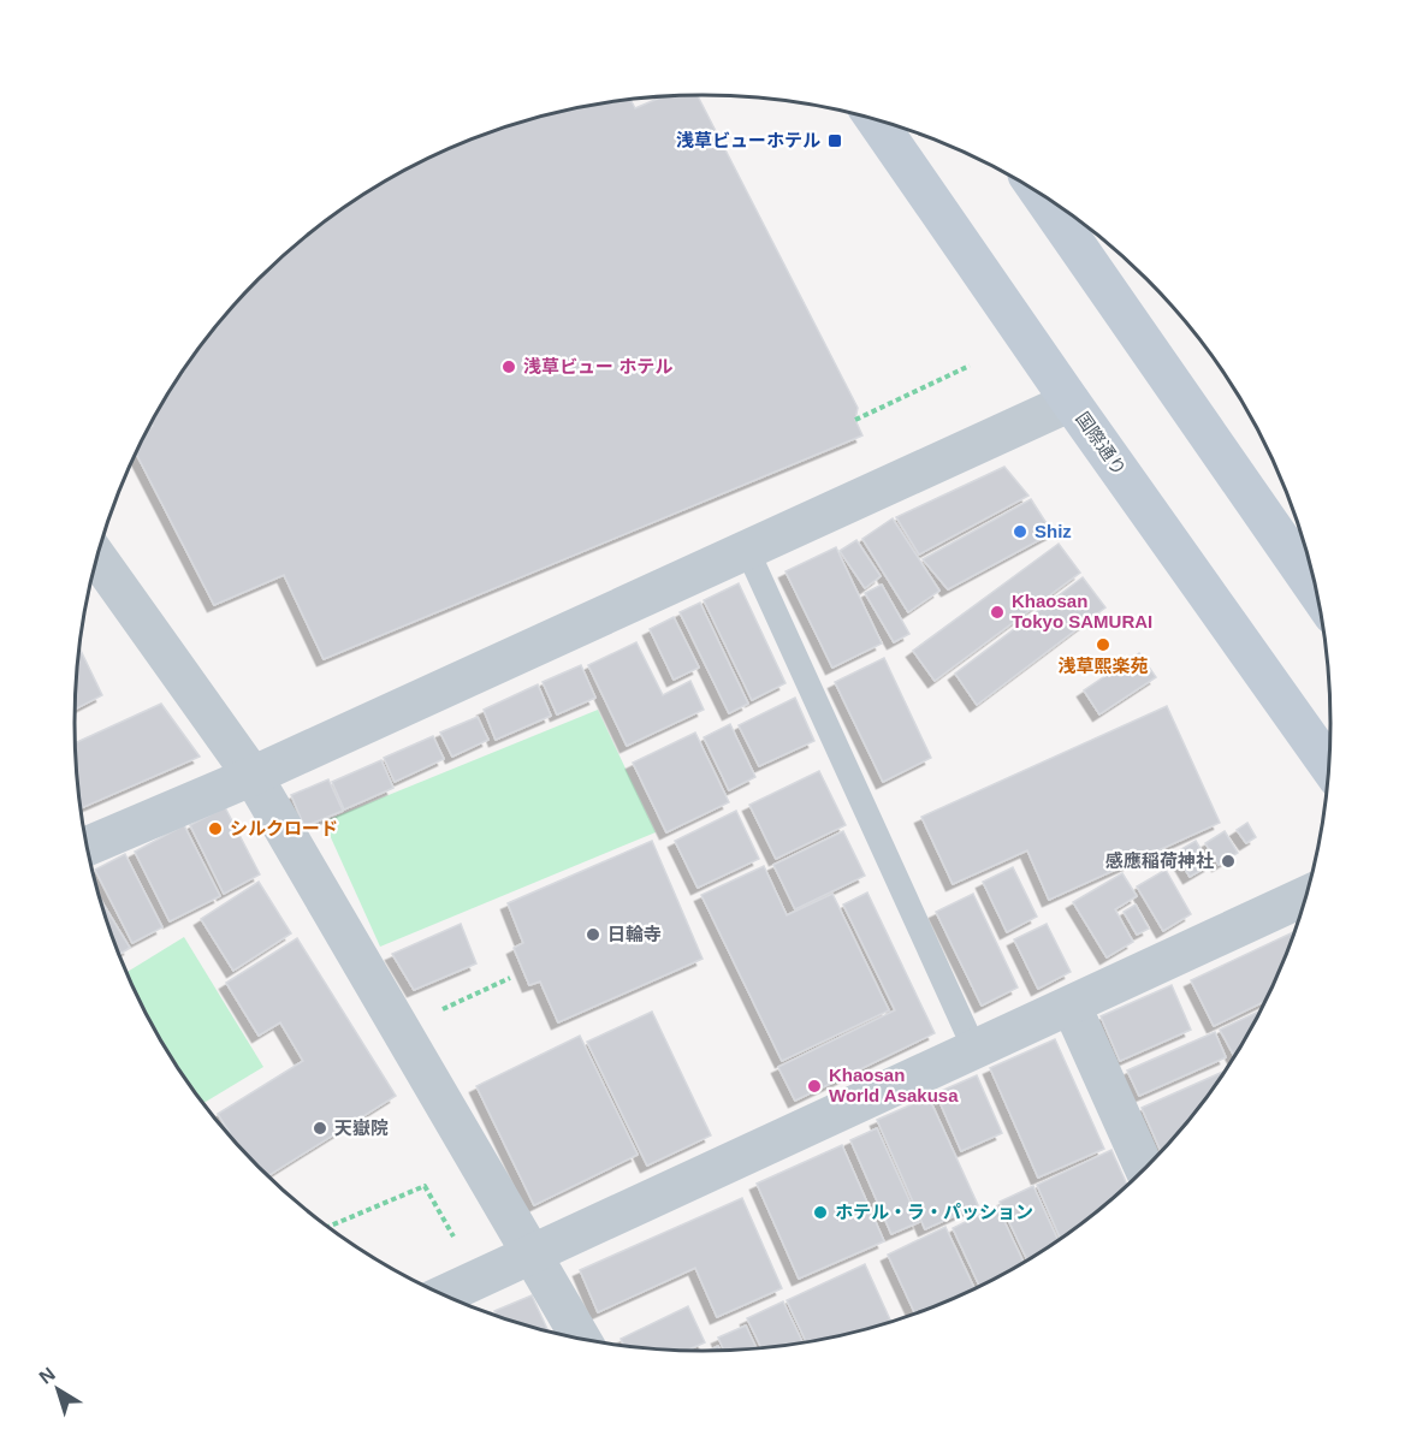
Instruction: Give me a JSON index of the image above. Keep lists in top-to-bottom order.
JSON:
{
  "streets": {
    "main road": ["国際通り"]
  },
  "places": {
    "transit": ["浅草ビューホテル"],
    "other": [
      "浅草ビュー ホテル",
      "Shiz",
      "Khaosan Tokyo SAMURAI",
      "浅草熙楽苑",
      "シルクロード",
      "感應稲荷神社",
      "日輪寺",
      "Khaosan World Asakusa",
      "天嶽院",
      "ホテル・ラ・パッション"
    ]
  },
  "north": "top left"
}
